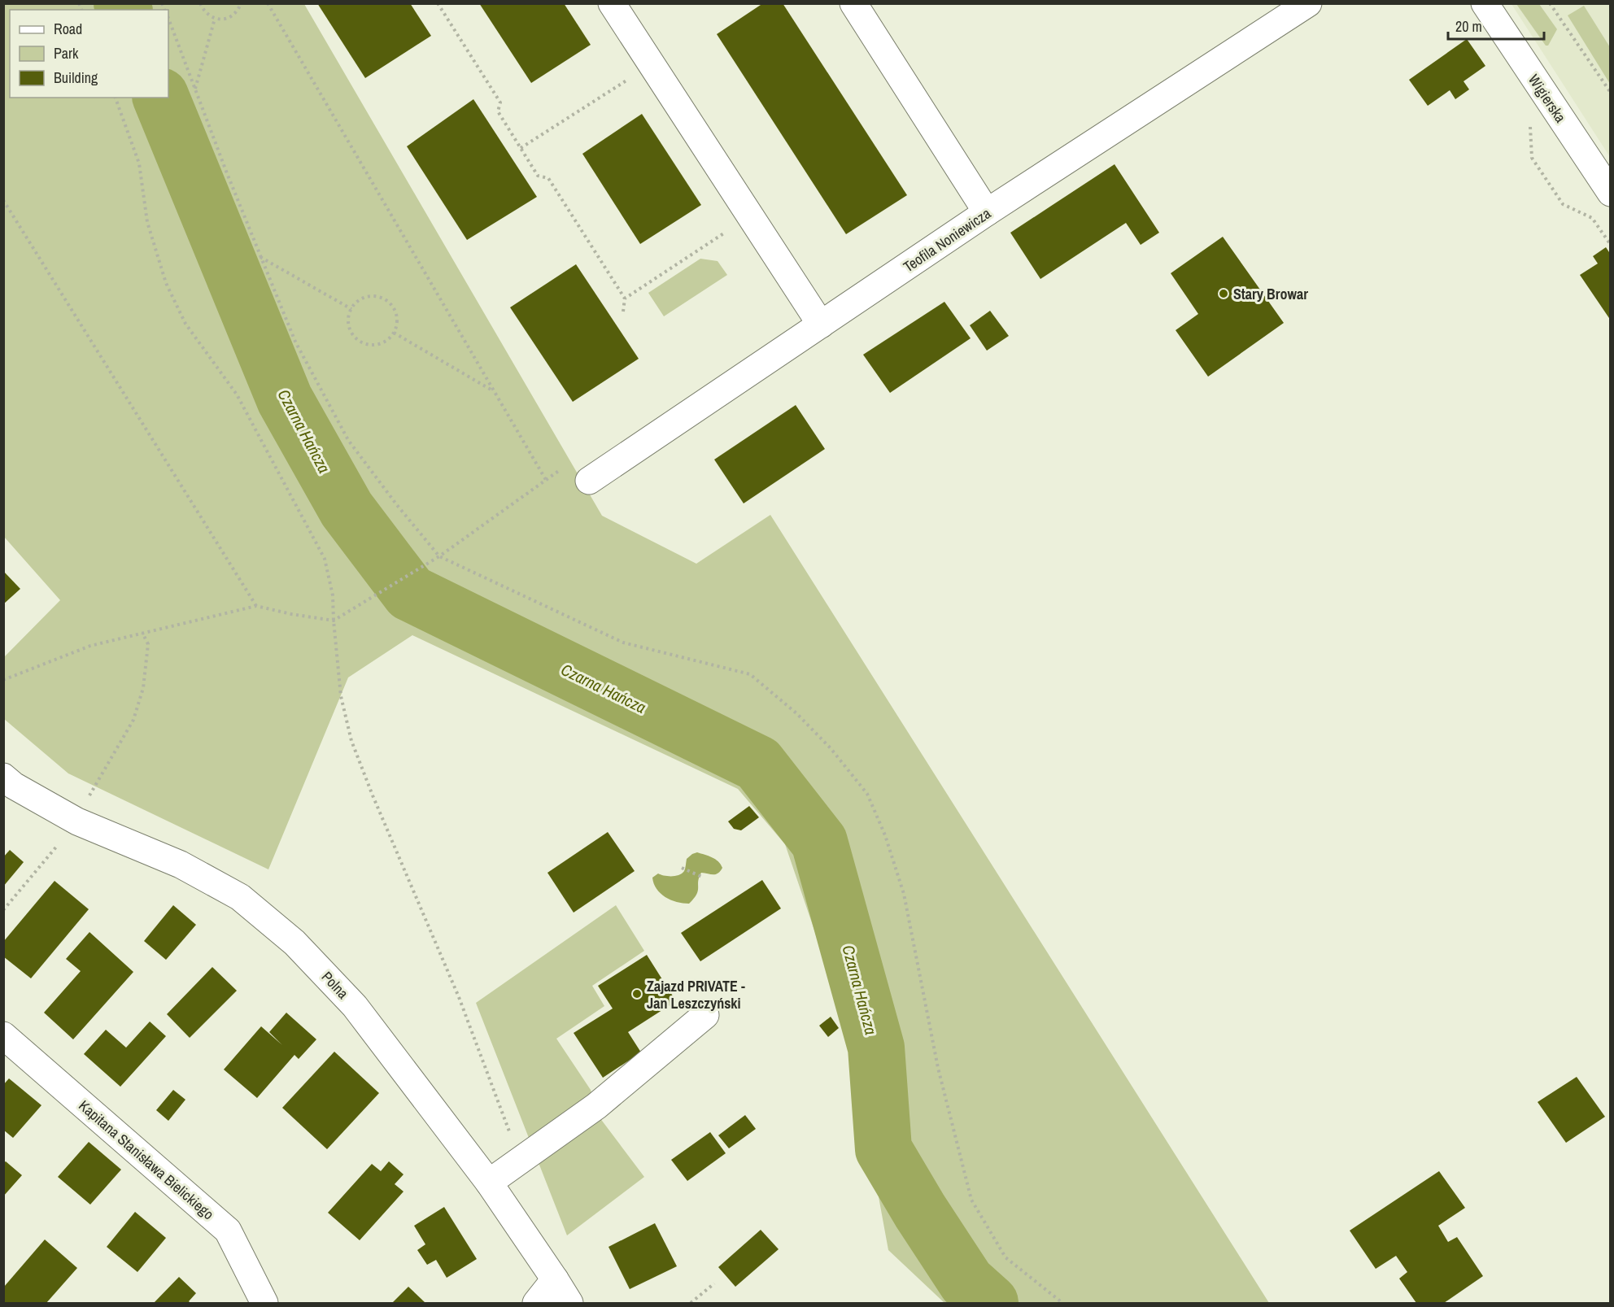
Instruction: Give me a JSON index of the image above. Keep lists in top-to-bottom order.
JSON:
{
  "streets": {
    "street": [
      "Wigierska",
      "Teofila Noniewicza",
      "Polna",
      "Kapitana Stanisława Bielickiego"
    ]
  },
  "water": ["Czarna Hańcza"],
  "places": ["Stary Browar", "Zajazd PRIVATE - Jan Leszczyński"],
  "legend": ["Road", "Park", "Building"],
  "scale_bar": "20 m"
}
